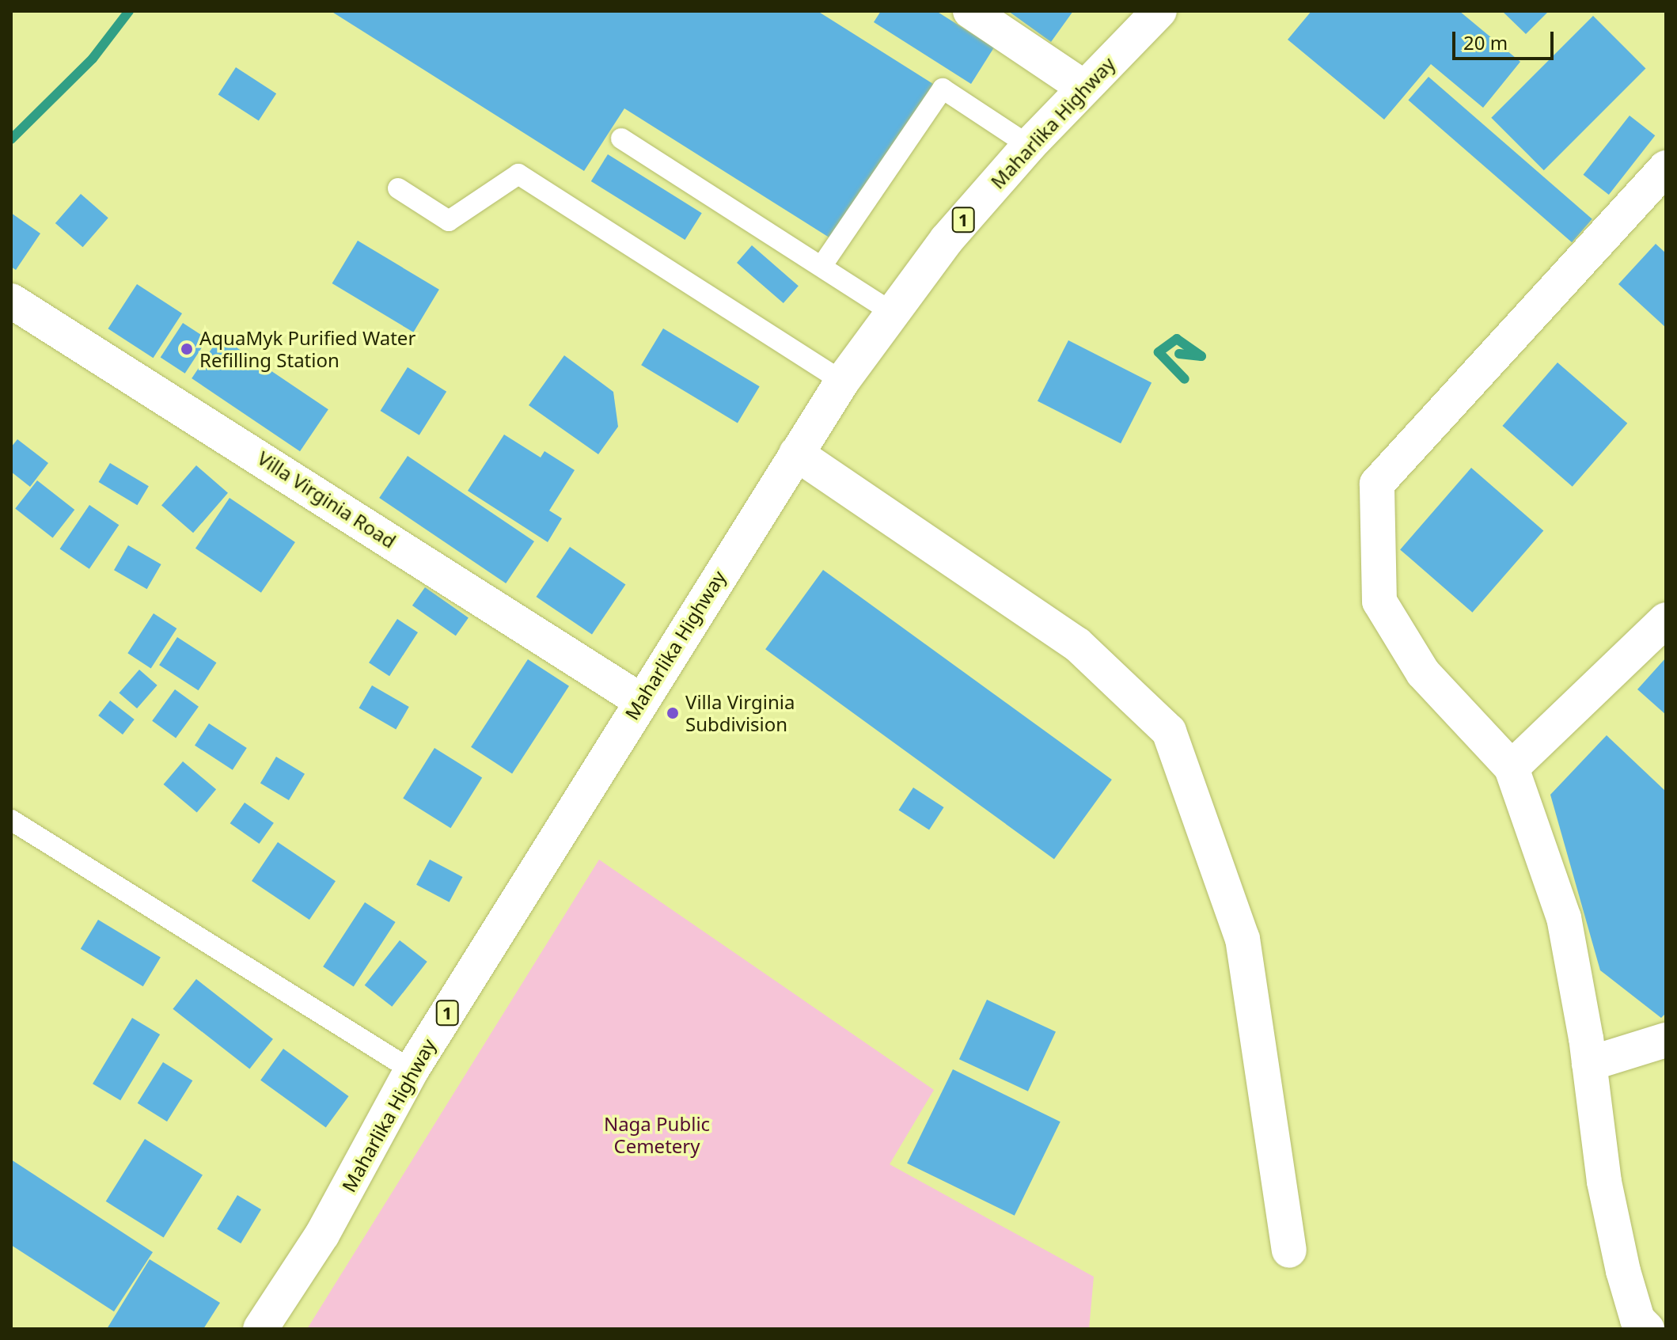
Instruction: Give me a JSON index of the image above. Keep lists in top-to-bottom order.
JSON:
{
  "streets": {
    "street": ["Maharlika Highway", "1", "Villa Virginia Road"]
  },
  "crossings": [
    ["Maharlika Highway", "Villa Virginia Road"]
  ],
  "parks": ["Naga Public Cemetery"],
  "places": ["AquaMyk Purified Water Refilling Station", "Villa Virginia Subdivision"],
  "scale_bar": "20 m"
}
